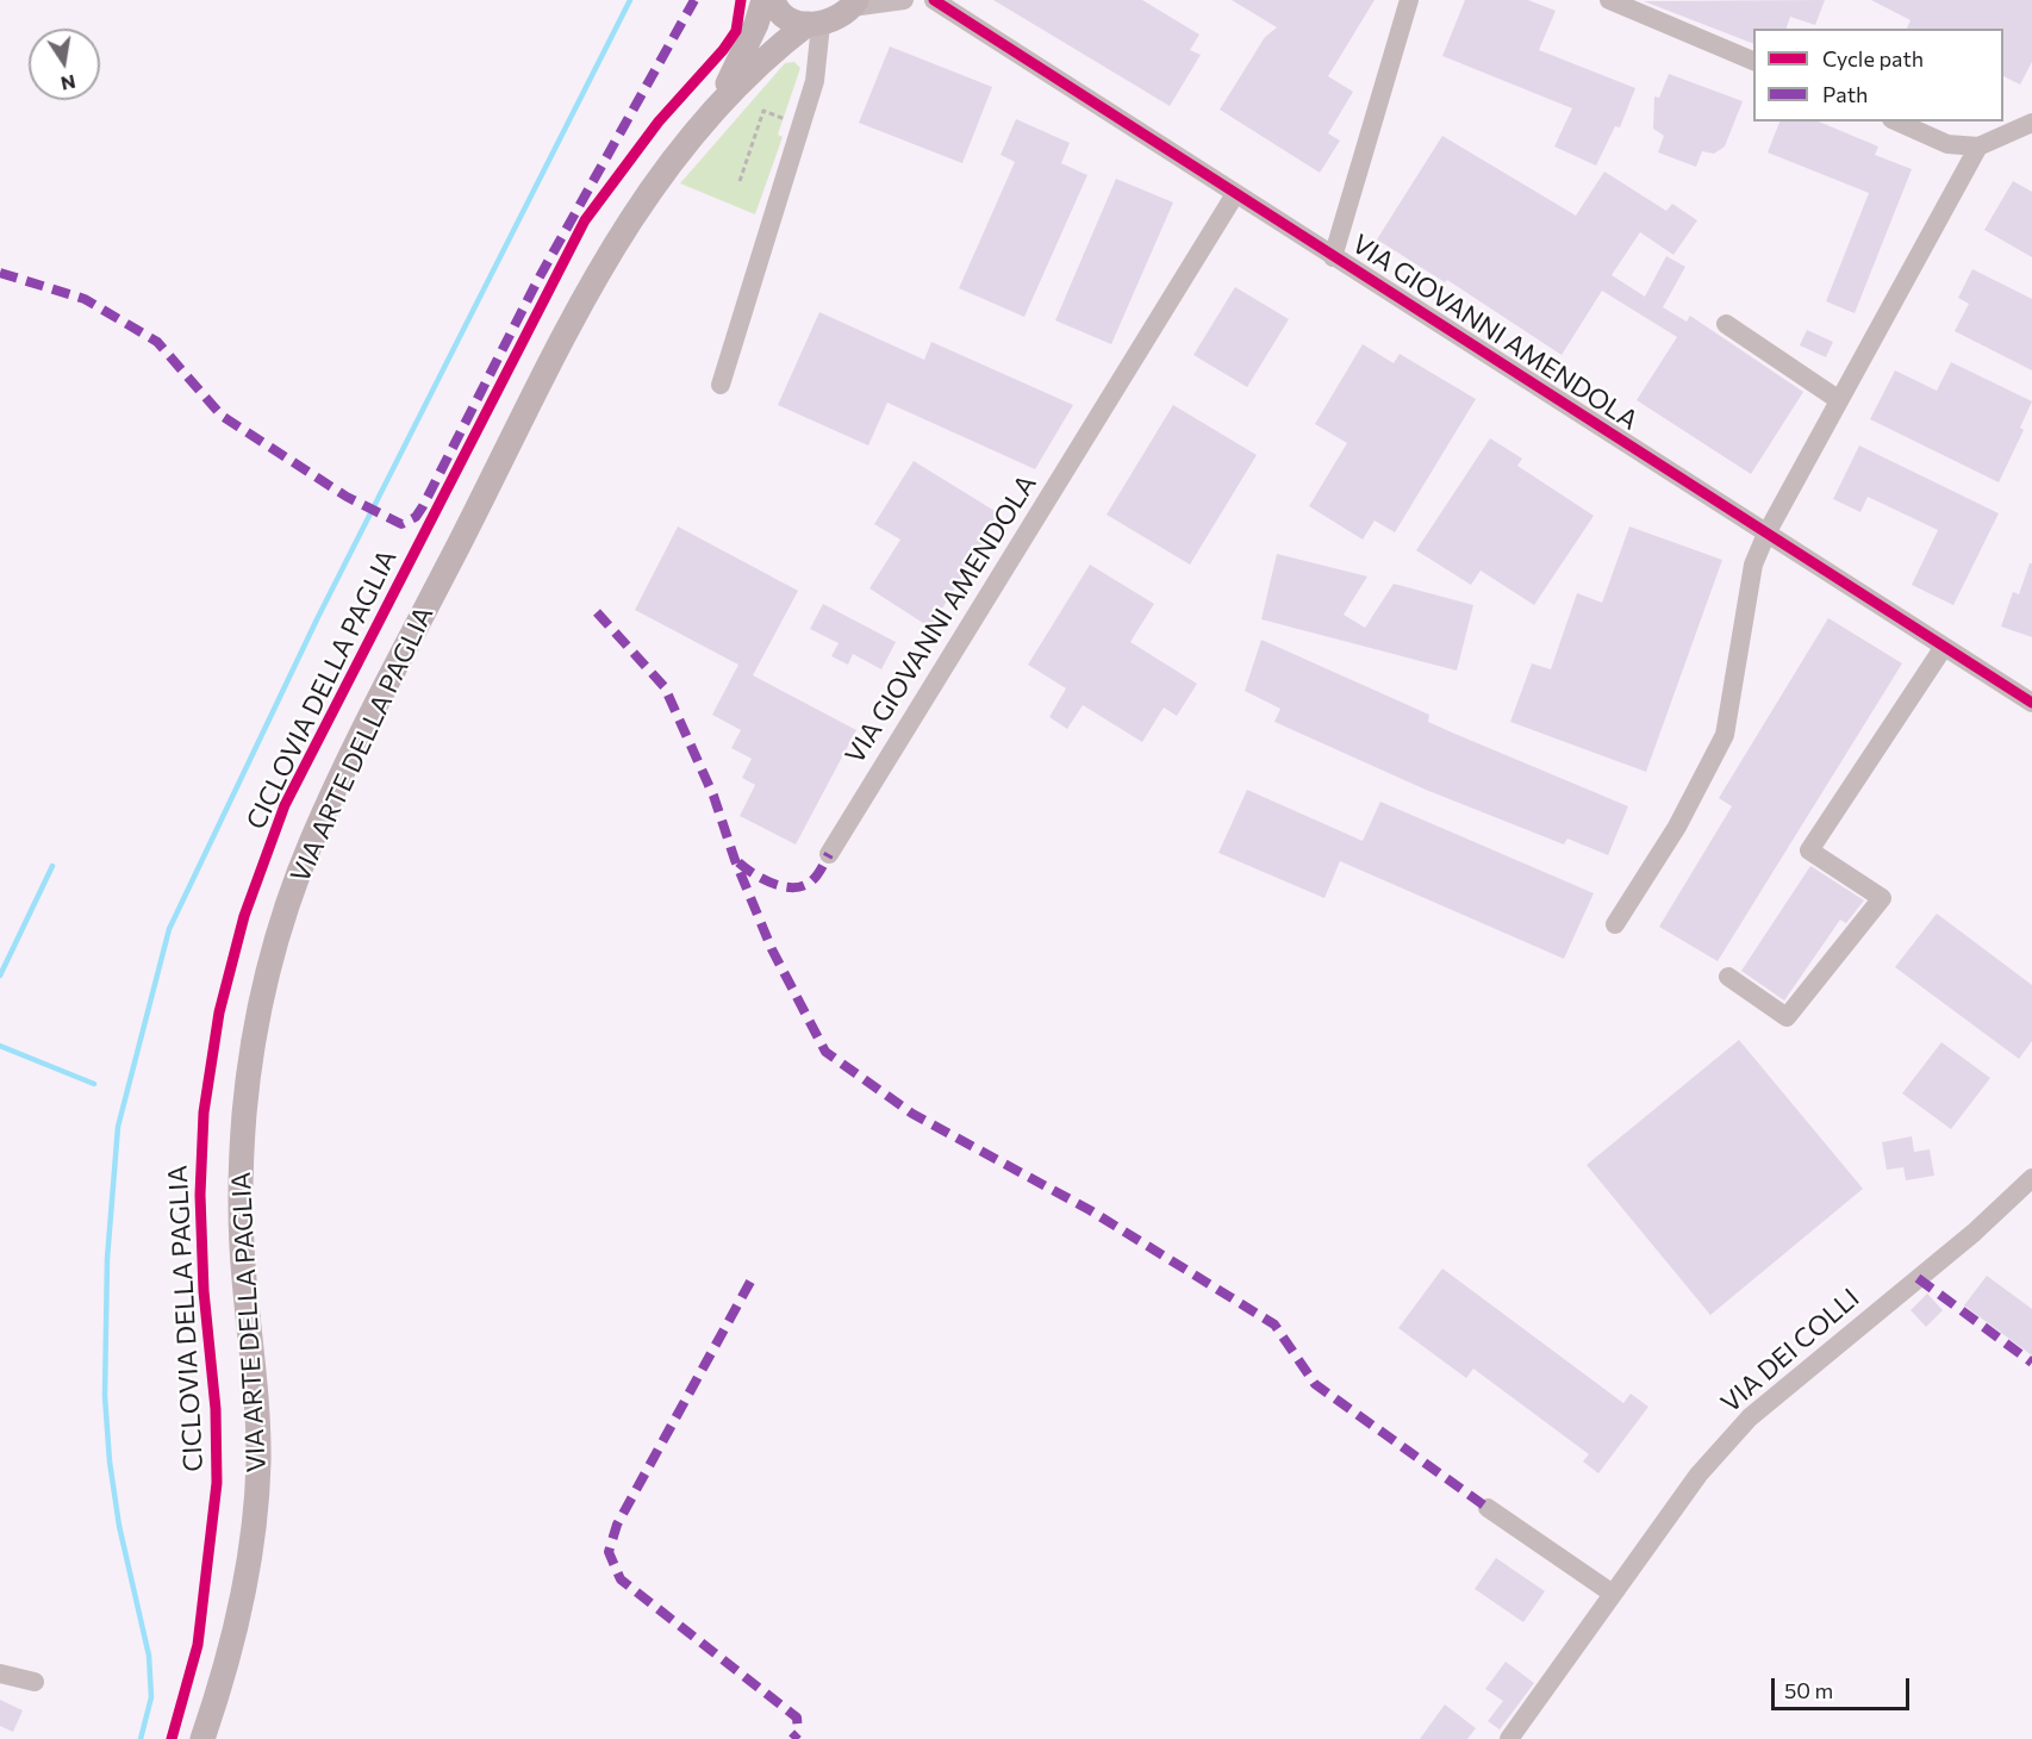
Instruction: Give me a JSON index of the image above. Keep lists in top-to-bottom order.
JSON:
{
  "streets": {
    "main road": ["VIA ARTE DELLA PAGLIA"],
    "street": ["VIA GIOVANNI AMENDOLA", "VIA DEI COLLI"],
    "cycle path": ["CICLOVIA DELLA PAGLIA"]
  },
  "legend": ["Cycle path", "Path"],
  "scale_bar": "50 m",
  "north": "bottom"
}
